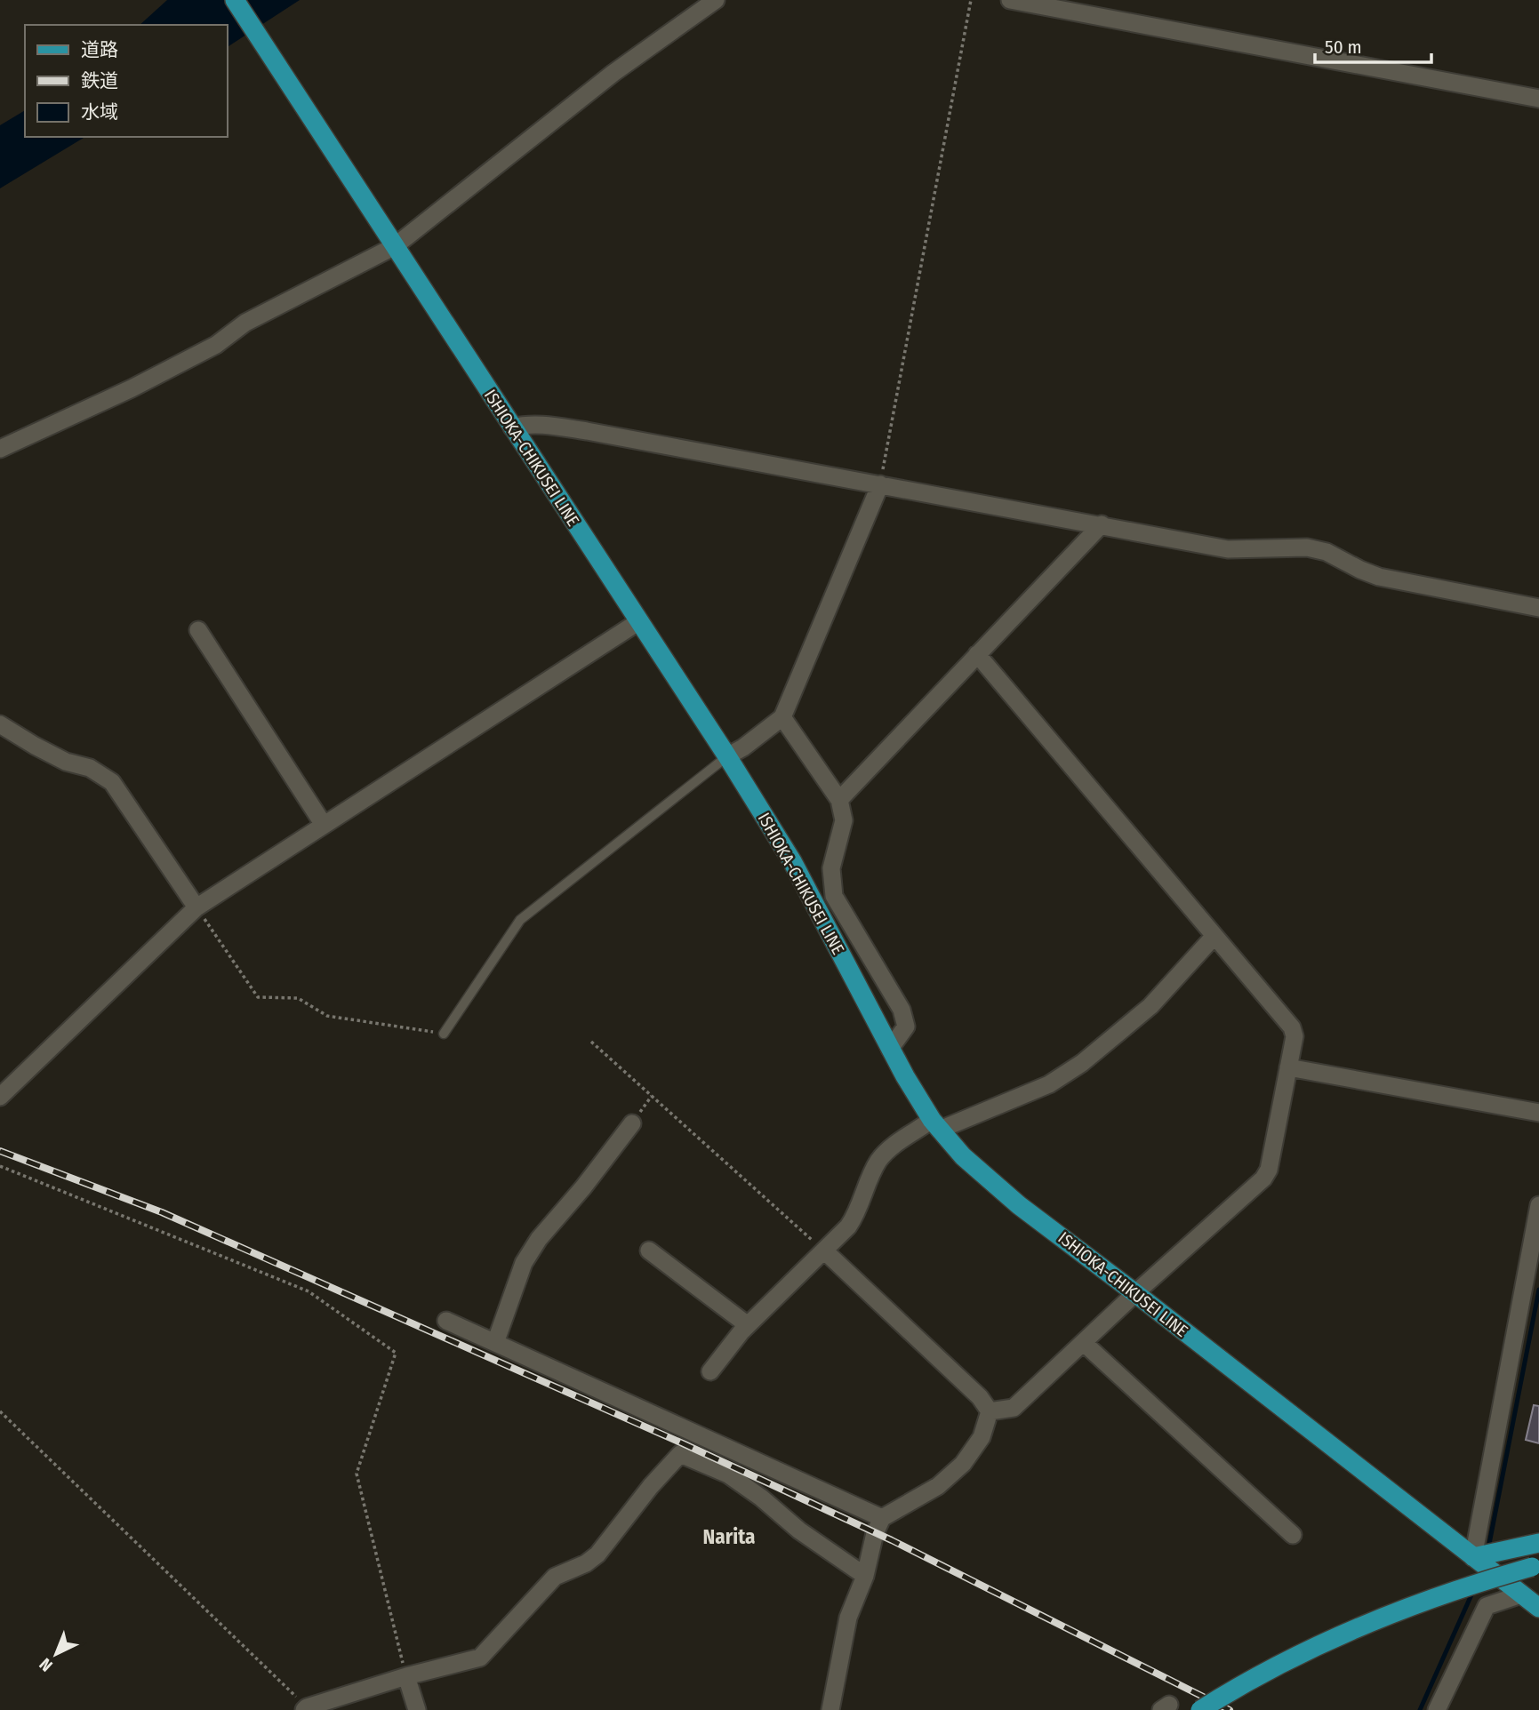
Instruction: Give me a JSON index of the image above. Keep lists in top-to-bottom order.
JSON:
{
  "streets": {
    "main road": ["ISHIOKA-CHIKUSEI LINE"]
  },
  "districts": ["Narita"],
  "legend": ["道路", "鉄道", "水域"],
  "scale_bar": "50 m",
  "north": "bottom left"
}
